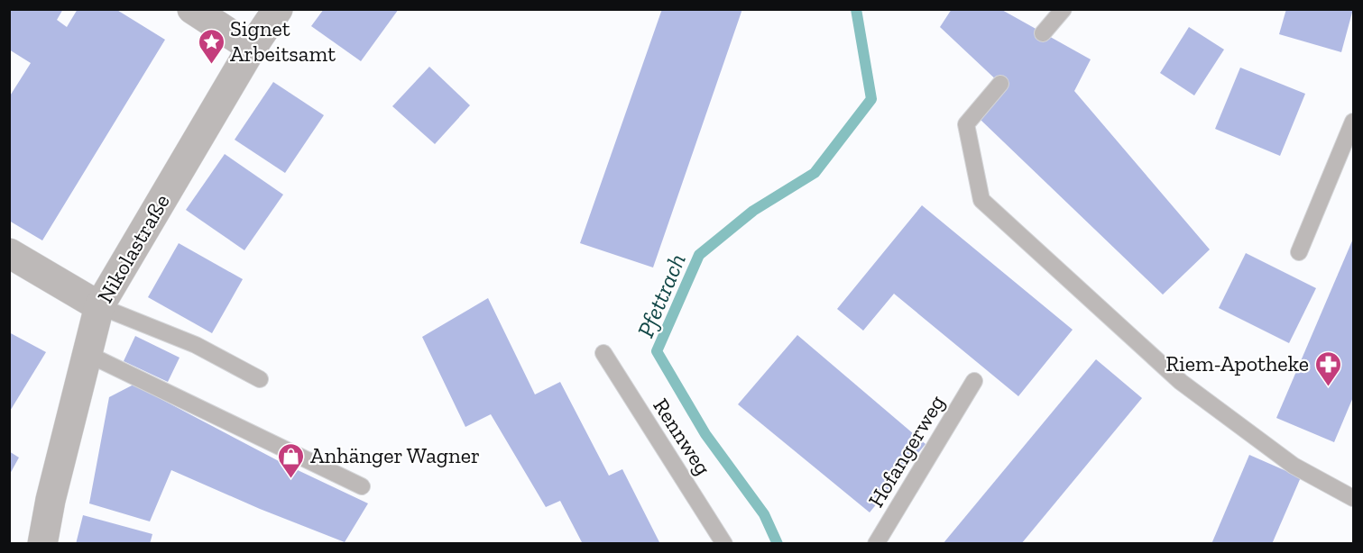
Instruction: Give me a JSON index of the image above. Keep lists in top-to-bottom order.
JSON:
{
  "streets": {
    "street": ["Nikolastraße"],
    "lane": ["Rennweg", "Hofangerweg"]
  },
  "water": ["Pfettrach"],
  "places": {
    "place": ["Signet Arbeitsamt"],
    "pharmacy": ["Riem-Apotheke"],
    "shop": ["Anhänger Wagner"]
  }
}
